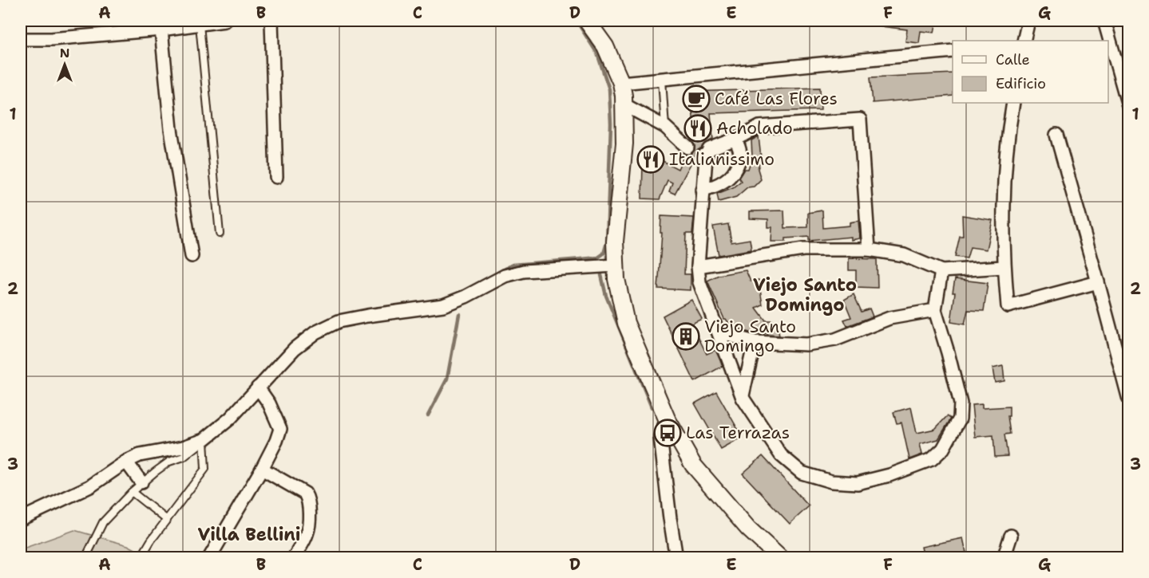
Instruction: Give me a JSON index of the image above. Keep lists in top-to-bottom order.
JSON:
{
  "districts": ["Viejo Santo Domingo", "Villa Bellini"],
  "places": {
    "cafe": ["Café Las Flores"],
    "restaurant": ["Acholado", "Italianissimo"],
    "building": ["Viejo Santo Domingo"],
    "bus stop": ["Las Terrazas"]
  },
  "legend": ["Calle", "Edificio"],
  "north": "top",
  "grid": {
    "columns": [
      "A",
      "B",
      "C",
      "D",
      "E",
      "F",
      "G"
    ],
    "rows": ["1", "2", "3"]
  }
}
